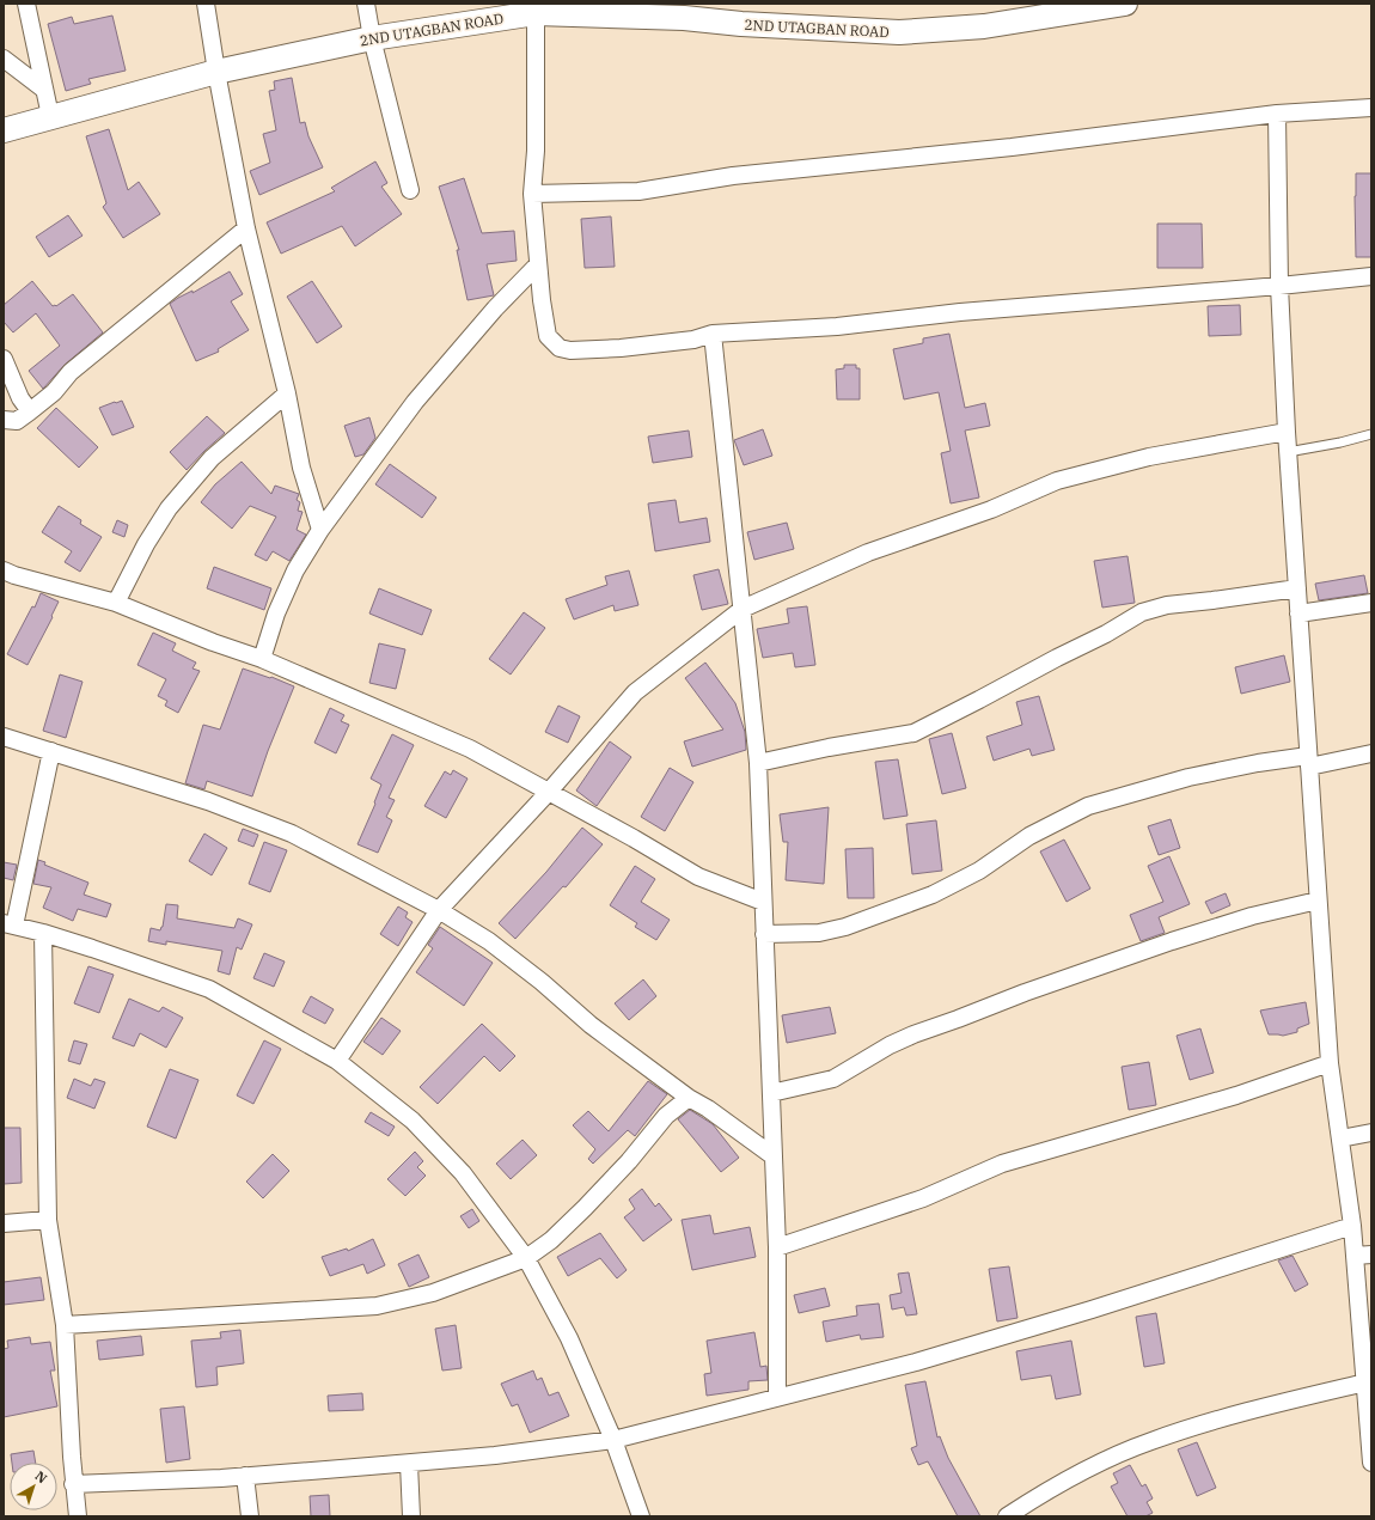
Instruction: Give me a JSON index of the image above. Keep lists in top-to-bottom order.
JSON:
{
  "streets": {
    "street": ["2ND UTAGBAN ROAD"]
  },
  "north": "top right"
}
